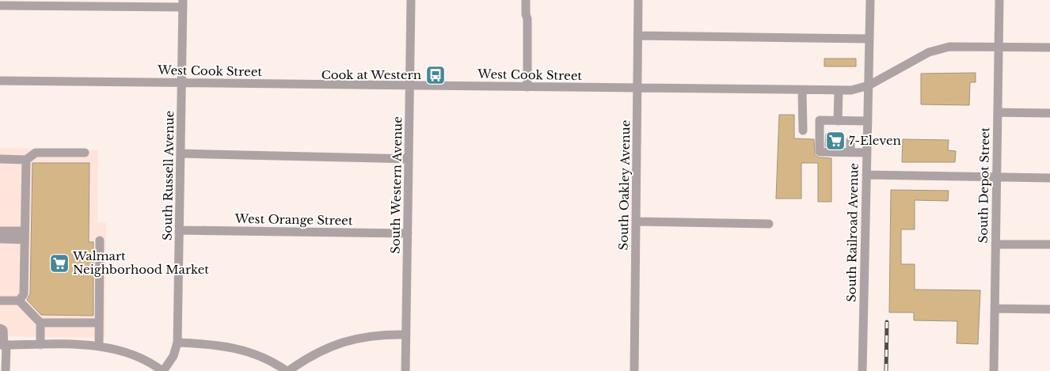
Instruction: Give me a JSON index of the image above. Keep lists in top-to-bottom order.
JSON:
{
  "streets": {
    "street": [
      "West Cook Street",
      "South Russell Avenue",
      "South Western Avenue",
      "South Oakley Avenue",
      "South Depot Street",
      "West Orange Street",
      "South Railroad Avenue"
    ]
  },
  "crossings": [
    ["West Cook Street", "South Russell Avenue"],
    ["West Cook Street", "South Western Avenue"],
    ["West Cook Street", "South Oakley Avenue"],
    ["West Cook Street", "South Depot Street"],
    ["West Cook Street", "South Railroad Avenue"],
    ["South Russell Avenue", "West Orange Street"],
    ["South Western Avenue", "West Orange Street"]
  ],
  "places": {
    "bus stop": ["Cook at Western"],
    "supermarket": ["7-Eleven", "Walmart Neighborhood Market"]
  }
}
